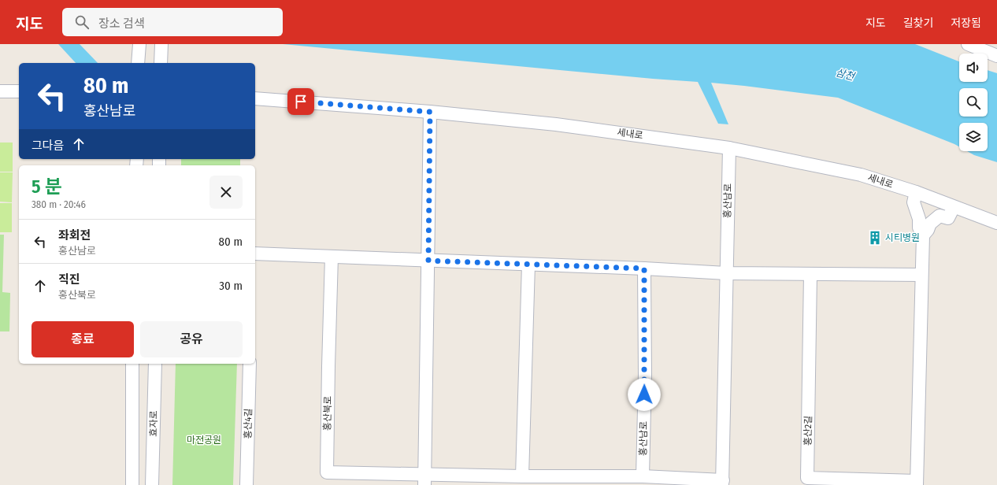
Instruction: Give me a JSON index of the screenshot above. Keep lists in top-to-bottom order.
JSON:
{
  "streets": {
    "street": [
      "세내로",
      "홍산남로",
      "홍산북로",
      "효자로",
      "홍산4길",
      "홍산2길"
    ]
  },
  "crossings": [
    ["세내로", "홍산남로"],
    ["세내로", "홍산2길"],
    ["홍산남로", "홍산북로"]
  ],
  "water": ["삼천"],
  "parks": ["마전공원"],
  "places": {
    "building": ["시티병원"]
  },
  "page": {
    "header": "지도",
    "search": "장소 검색",
    "nav": ["지도", "길찾기", "저장됨"],
    "turn": ["80 m", "홍산남로"],
    "then": "그다음",
    "heading": ["5 분", "380 m · 20:46"],
    "list": [
      {
        "name": "좌회전",
        "note": "홍산남로",
        "value": "80 m"
      },
      {
        "name": "직진",
        "note": "홍산북로",
        "value": "30 m"
      }
    ],
    "buttons": ["종료", "공유"]
  }
}
